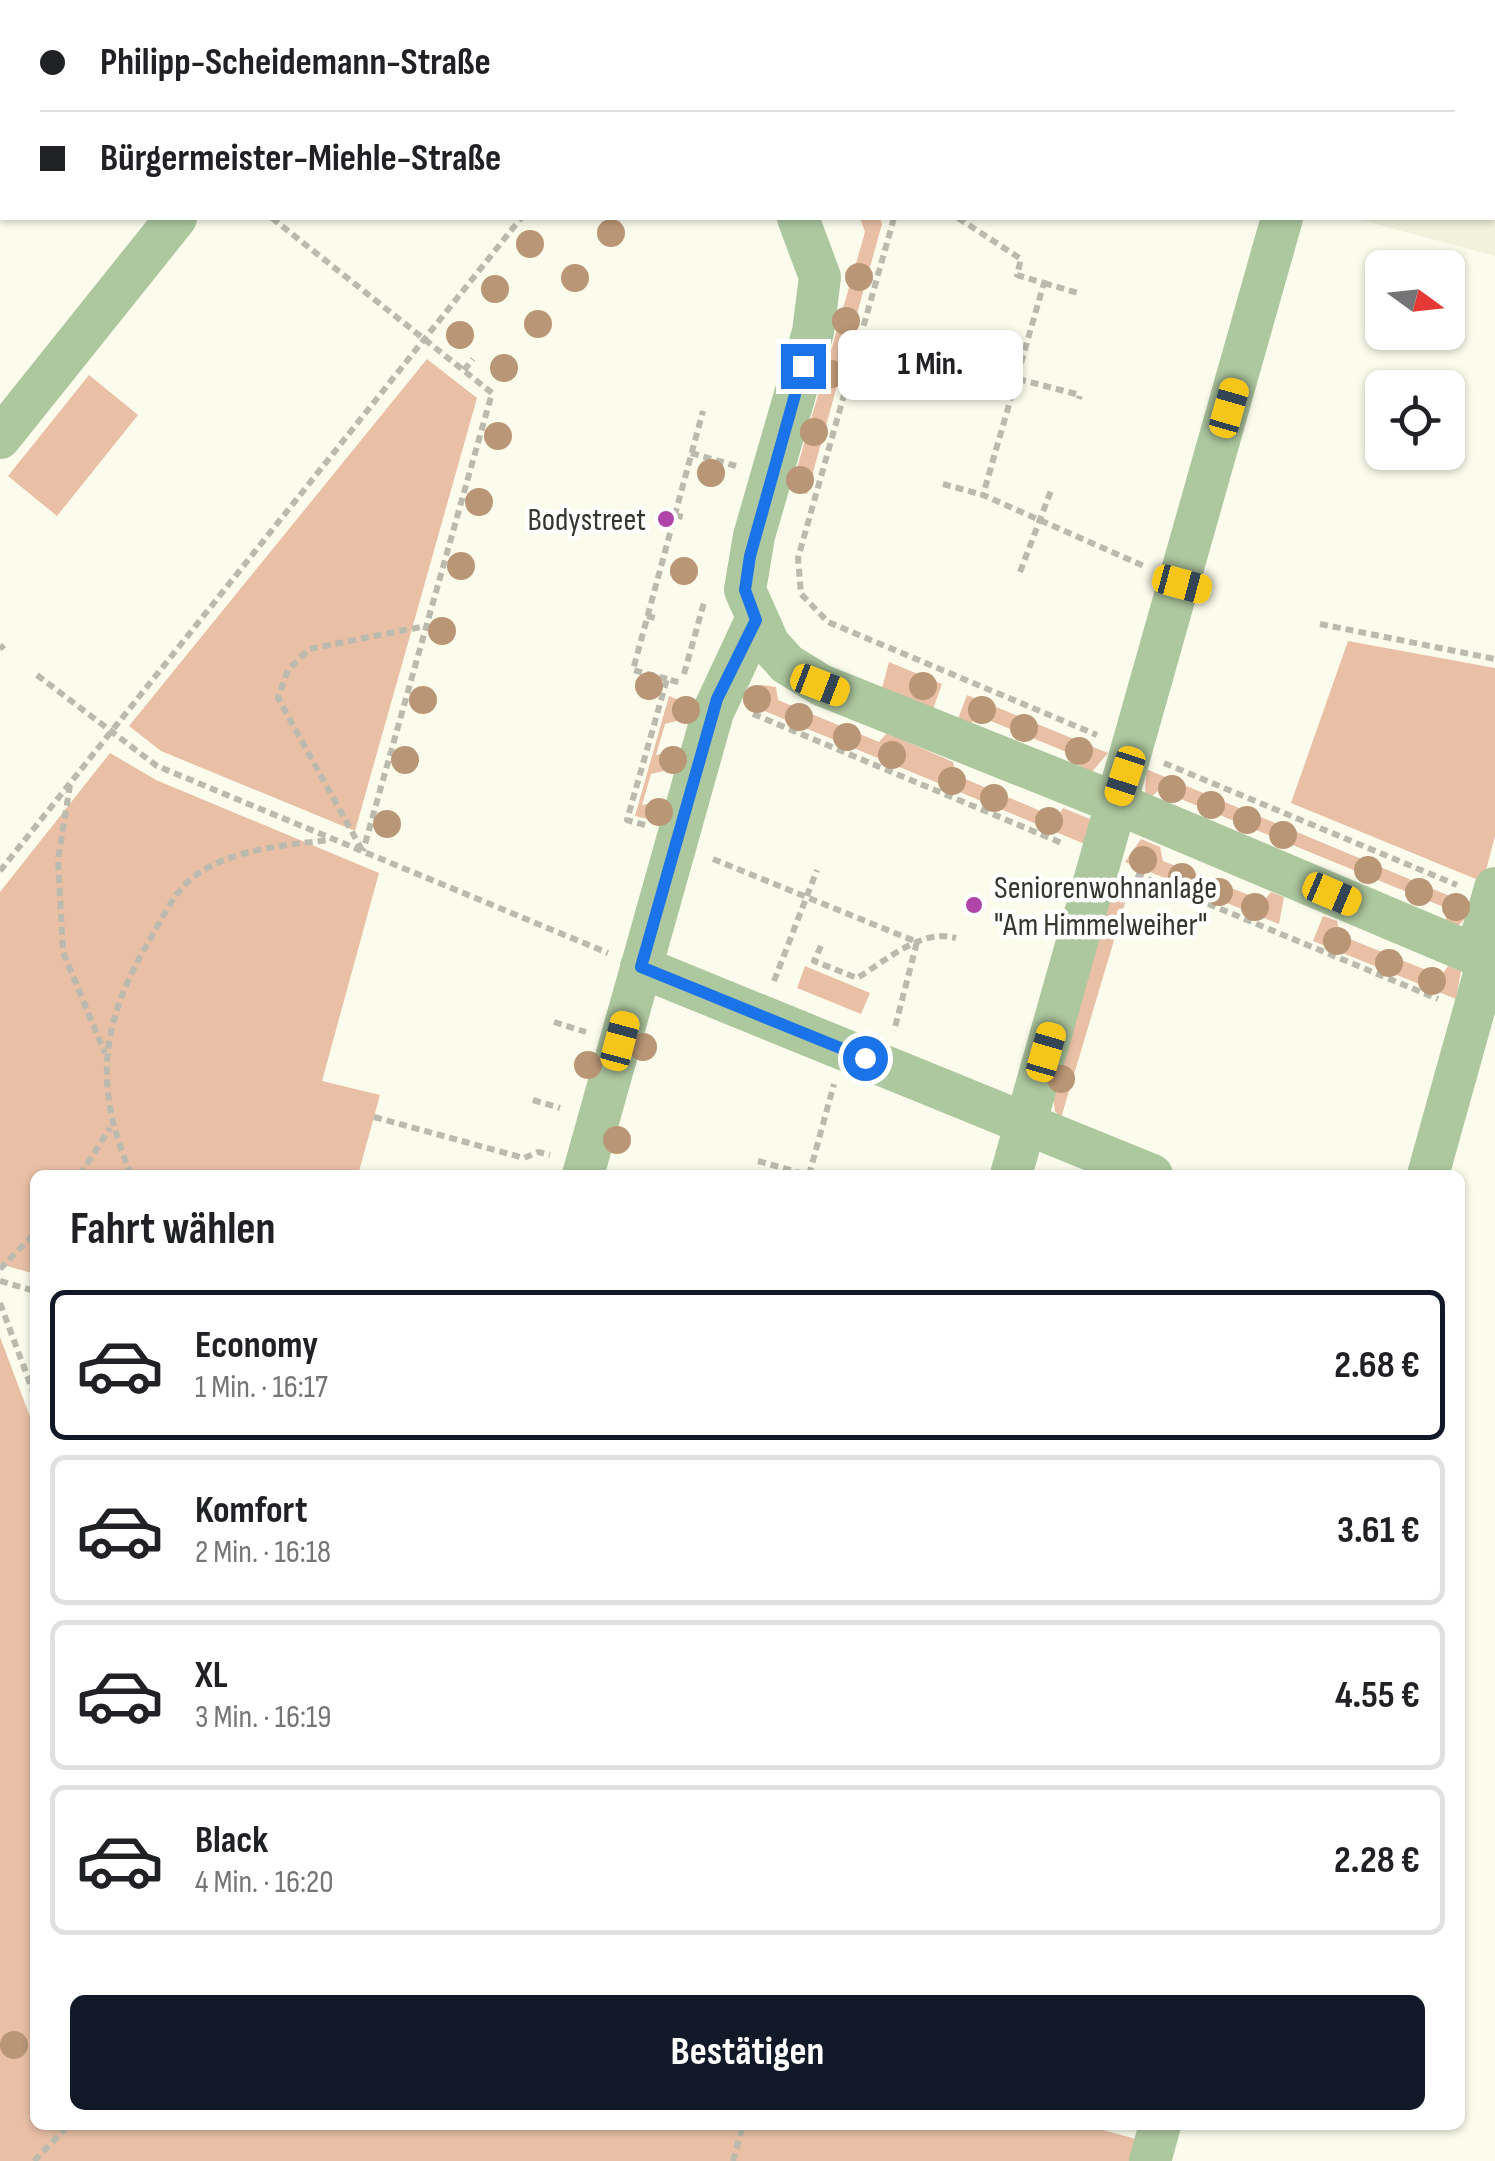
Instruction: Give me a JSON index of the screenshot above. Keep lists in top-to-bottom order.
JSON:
{
  "places": ["Bodystreet", "Seniorenwohnanlage \"Am Himmelweiher\""],
  "north": "right",
  "page": {
    "banner": ["Philipp-Scheidemann-Straße", "Bürgermeister-Miehle-Straße"],
    "bubble": "1 Min.",
    "heading": "Fahrt wählen",
    "list": [
      {
        "name": "Economy",
        "note": "1 Min. · 16:17",
        "value": "2.68 €"
      },
      {
        "name": "Komfort",
        "note": "2 Min. · 16:18",
        "value": "3.61 €"
      },
      {
        "name": "XL",
        "note": "3 Min. · 16:19",
        "value": "4.55 €"
      },
      {
        "name": "Black",
        "note": "4 Min. · 16:20",
        "value": "2.28 €"
      }
    ],
    "buttons": "Bestätigen"
  }
}
